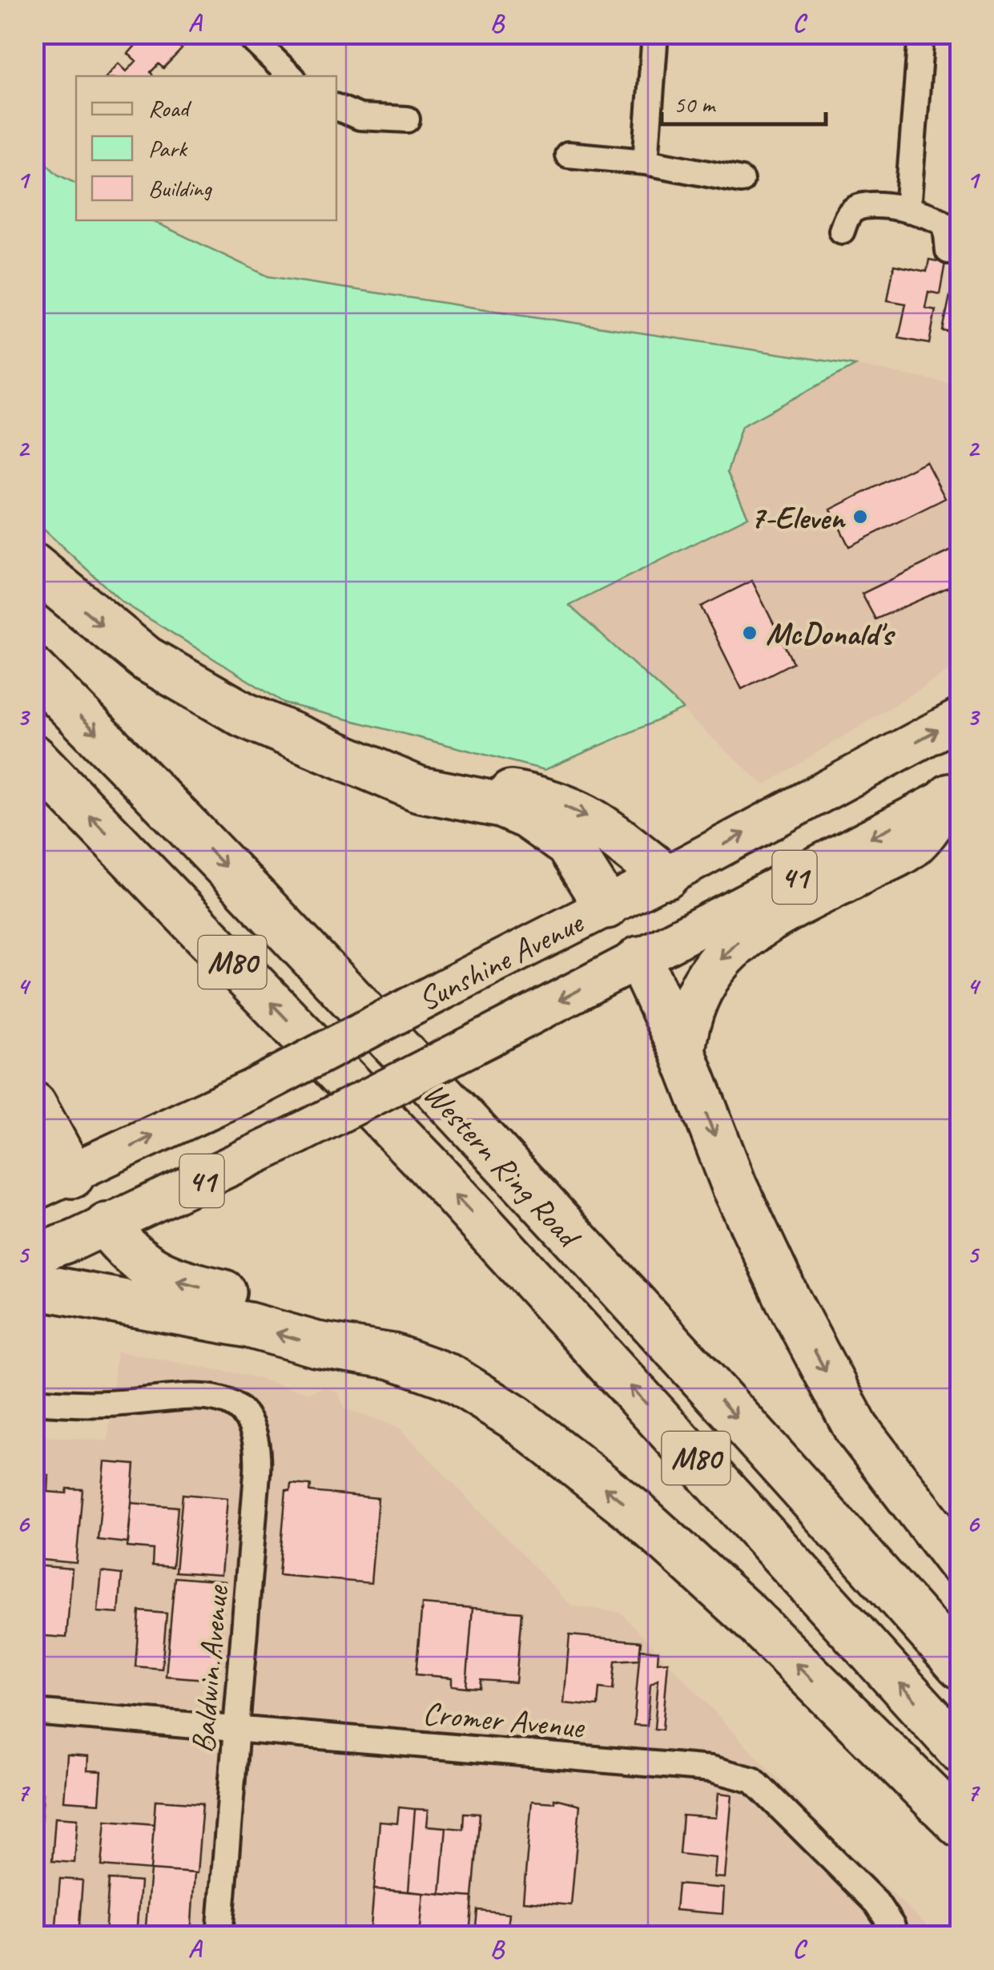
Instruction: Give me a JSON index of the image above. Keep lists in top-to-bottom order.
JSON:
{
  "streets": {
    "highway": ["M80", "Western Ring Road"],
    "main road": ["41", "Sunshine Avenue"],
    "street": ["Baldwin Avenue", "Cromer Avenue"]
  },
  "crossings": [
    ["Baldwin Avenue", "Cromer Avenue"]
  ],
  "places": ["7-Eleven", "McDonald's"],
  "legend": ["Road", "Park", "Building"],
  "scale_bar": "50 m",
  "grid": {
    "columns": ["A", "B", "C"],
    "rows": [
      "1",
      "2",
      "3",
      "4",
      "5",
      "6",
      "7"
    ]
  }
}
